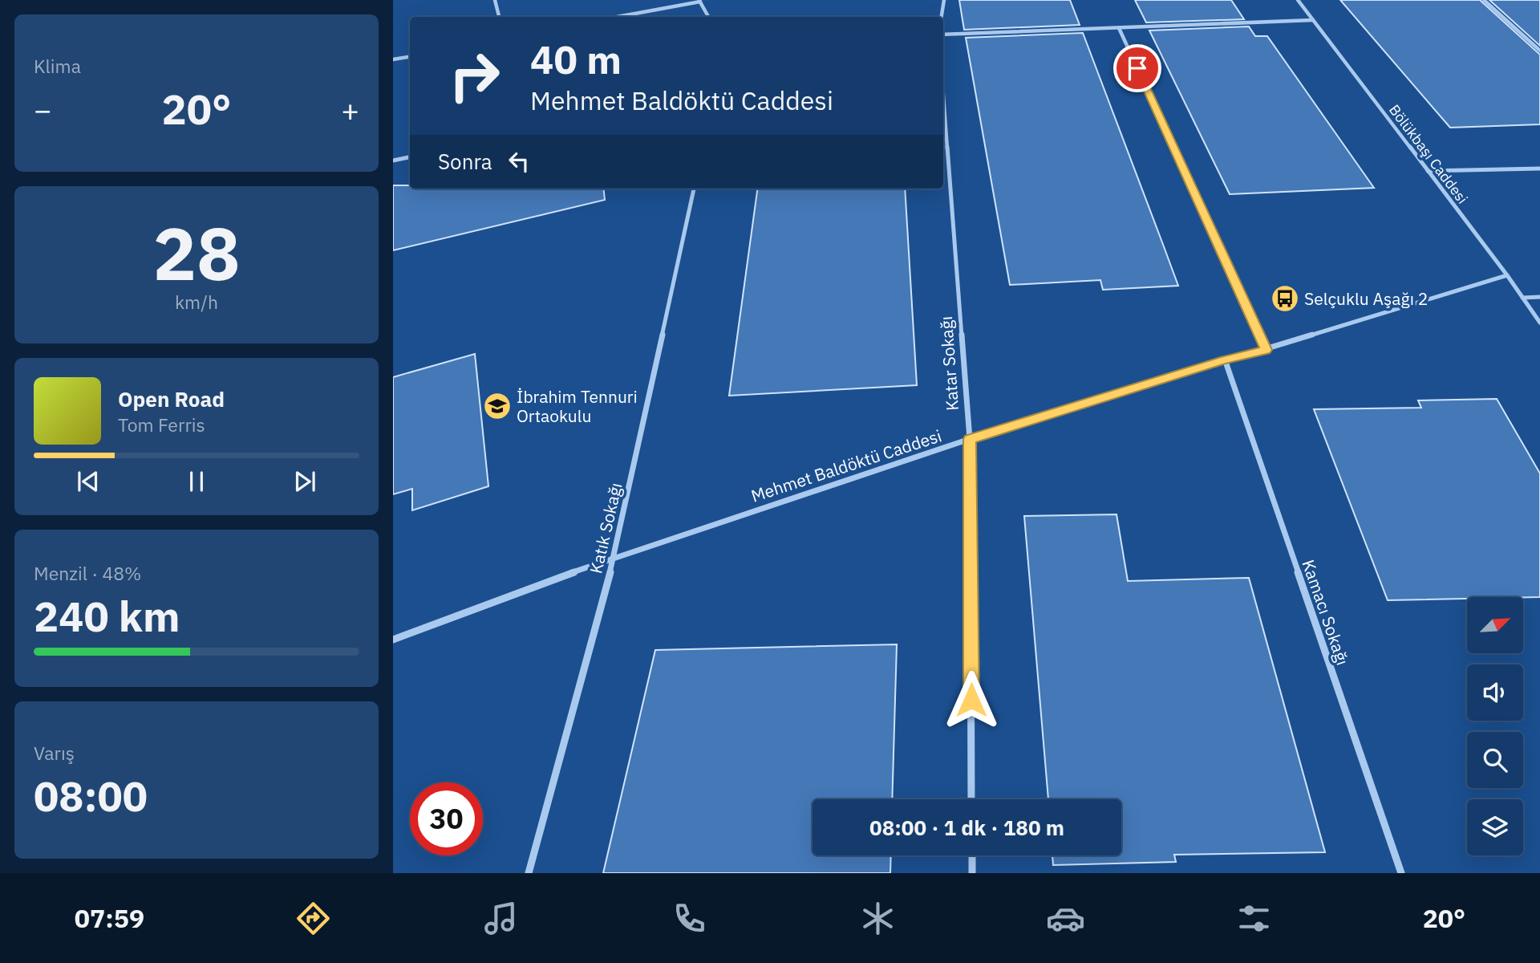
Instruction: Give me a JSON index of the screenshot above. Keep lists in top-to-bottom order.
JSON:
{
  "streets": {
    "street": [
      "Bölükbaşı Caddesi",
      "Katar Sokağı",
      "Mehmet Baldöktü Caddesi",
      "Katık Sokağı",
      "Kamacı Sokağı"
    ]
  },
  "crossings": [
    ["Bölükbaşı Caddesi", "Mehmet Baldöktü Caddesi"],
    ["Katar Sokağı", "Mehmet Baldöktü Caddesi"],
    ["Mehmet Baldöktü Caddesi", "Katık Sokağı"],
    ["Mehmet Baldöktü Caddesi", "Kamacı Sokağı"]
  ],
  "places": {
    "bus stop": ["Selçuklu Aşağı 2"],
    "school or university": ["İbrahim Tennuri Ortaokulu"]
  },
  "north": "top right",
  "page": {
    "tile": [
      "Klima",
      ["28", "km/h"],
      ["Menzil · 48%", "240 km"],
      ["Varış", "08:00"]
    ],
    "turn": ["40 m", "Mehmet Baldöktü Caddesi"],
    "heat": ["−", "20°", "+"],
    "then": "Sonra",
    "song": ["Open Road", "Tom Ferris"],
    "limit": "30",
    "trip": "08:00 · 1 dk · 180 m",
    "tabs": ["07:59", "20°"]
  }
}
